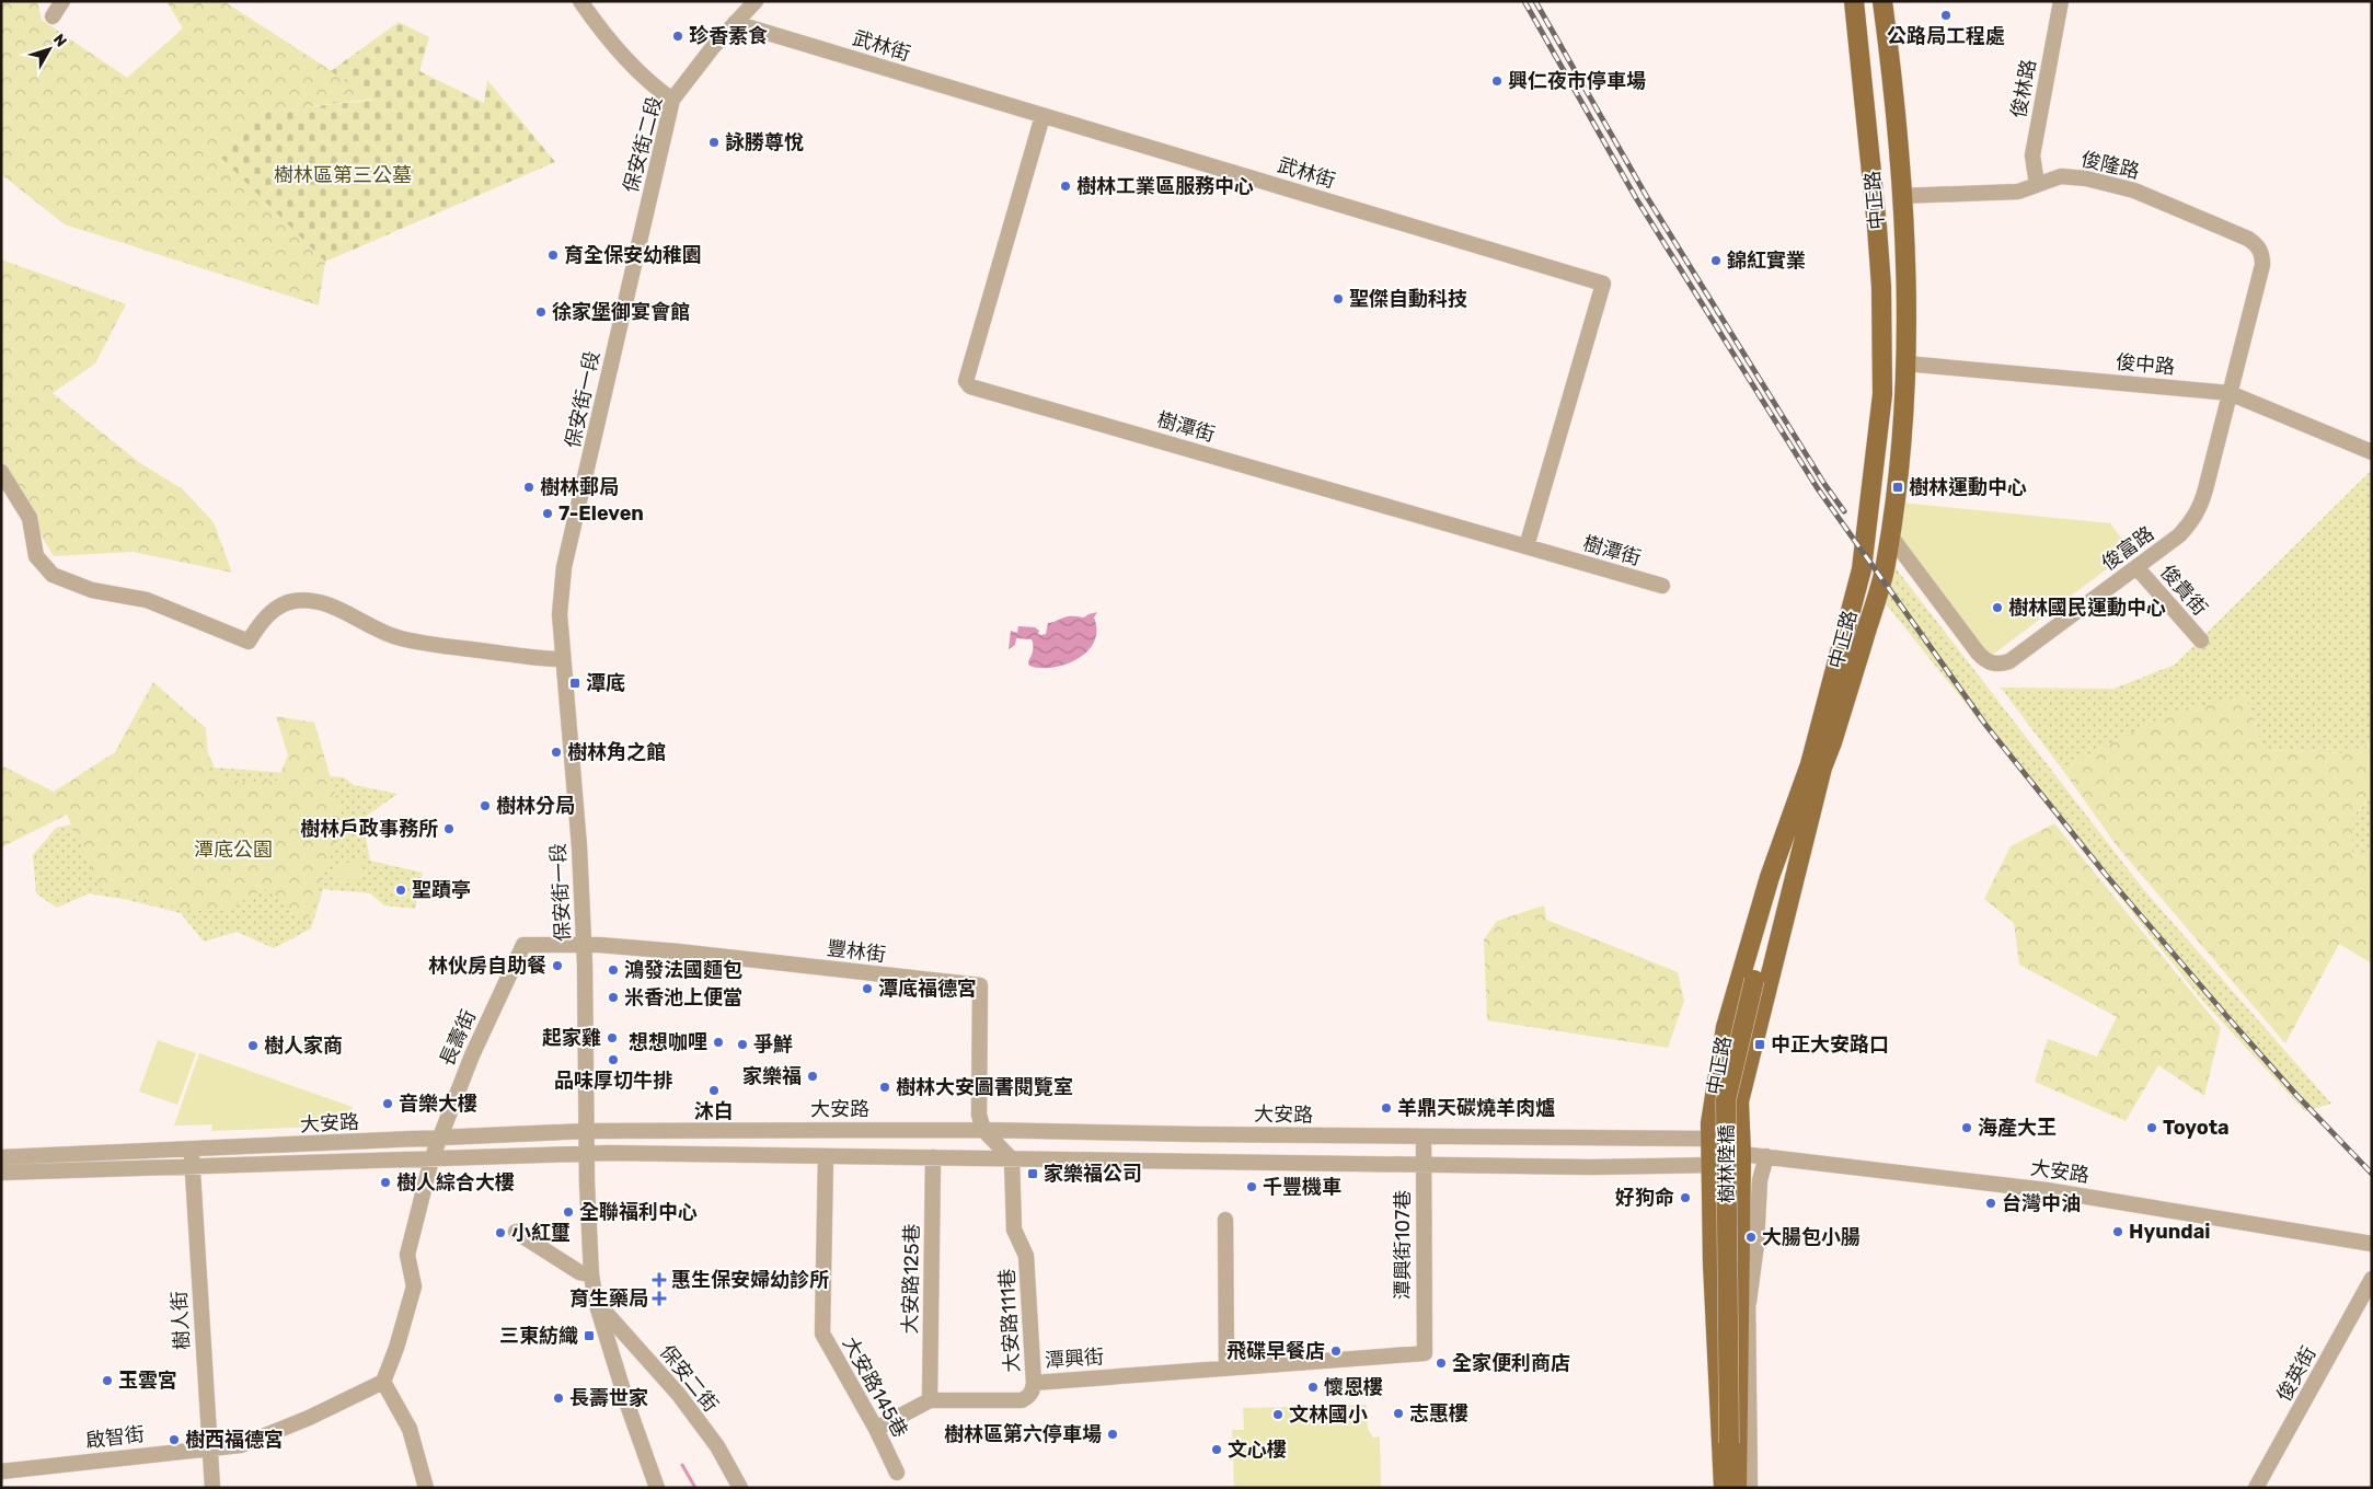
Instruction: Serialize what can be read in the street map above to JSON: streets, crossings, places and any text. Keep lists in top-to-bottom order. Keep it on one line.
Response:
{"streets":{"main road":["中正路","樹林陸橋"],"street":["武林街","俊林路","保安街二段","俊隆路","俊中路","保安街一段","樹潭街","俊富路","俊貴街","豐林街","長壽街","大安路","潭興街107巷","大安路125巷","樹人街","大安路111巷","潭興街","俊英街","保安二街","大安路145巷","啟智街"]},"crossings":[["武林街","保安街二段"],["武林街","樹潭街"],["俊林路","俊隆路"],["保安街二段","保安街一段"],["俊隆路","中正路"],["俊隆路","俊富路"],["中正路","俊中路"],["中正路","俊富路"],["中正路","大安路"],["中正路","樹林陸橋"],["俊中路","俊富路"],["保安街一段","豐林街"],["保安街一段","長壽街"],["保安街一段","大安路"],["保安街一段","保安二街"],["俊富路","俊貴街"],["豐林街","長壽街"],["豐林街","大安路"],["長壽街","大安路"],["長壽街","啟智街"],["大安路","潭興街107巷"],["大安路","大安路125巷"],["大安路","樹人街"],["大安路","大安路111巷"],["大安路","大安路145巷"],["潭興街107巷","潭興街"],["大安路125巷","潭興街"],["樹人街","啟智街"],["大安路111巷","潭興街"],["潭興街","大安路145巷"]],"parks":["樹林區第三公墓","潭底公園"],"places":{"other":["公路局工程處","珍香素食","興仁夜市停車場","詠勝尊悅","樹林工業區服務中心","育全保安幼稚園","錦紅實業","聖傑自動科技","徐家堡御宴會館","樹林郵局","7-Eleven","樹林國民運動中心","樹林角之館","樹林分局","樹林戶政事務所","聖蹟亭","林伙房自助餐","鴻發法國麵包","潭底福德宮","米香池上便當","起家雞","想想咖哩","爭鮮","樹人家商","品味厚切牛排","家樂福","樹林大安圖書閱覽室","沐白","音樂大樓","羊鼎天碳燒羊肉爐","海產大王","Toyota","樹人綜合大樓","千豐機車","好狗命","台灣中油","全聯福利中心","Hyundai","小紅璽","大腸包小腸","飛碟早餐店","全家便利商店","玉雲宮","懷恩樓","長壽世家","志惠樓","文林國小","樹林區第六停車場","樹西福德宮","文心樓"],"transit":["樹林運動中心","潭底","中正大安路口","家樂福公司","三東紡織"],"health":["惠生保安婦幼診所","育生藥局"]},"north":"top right"}
